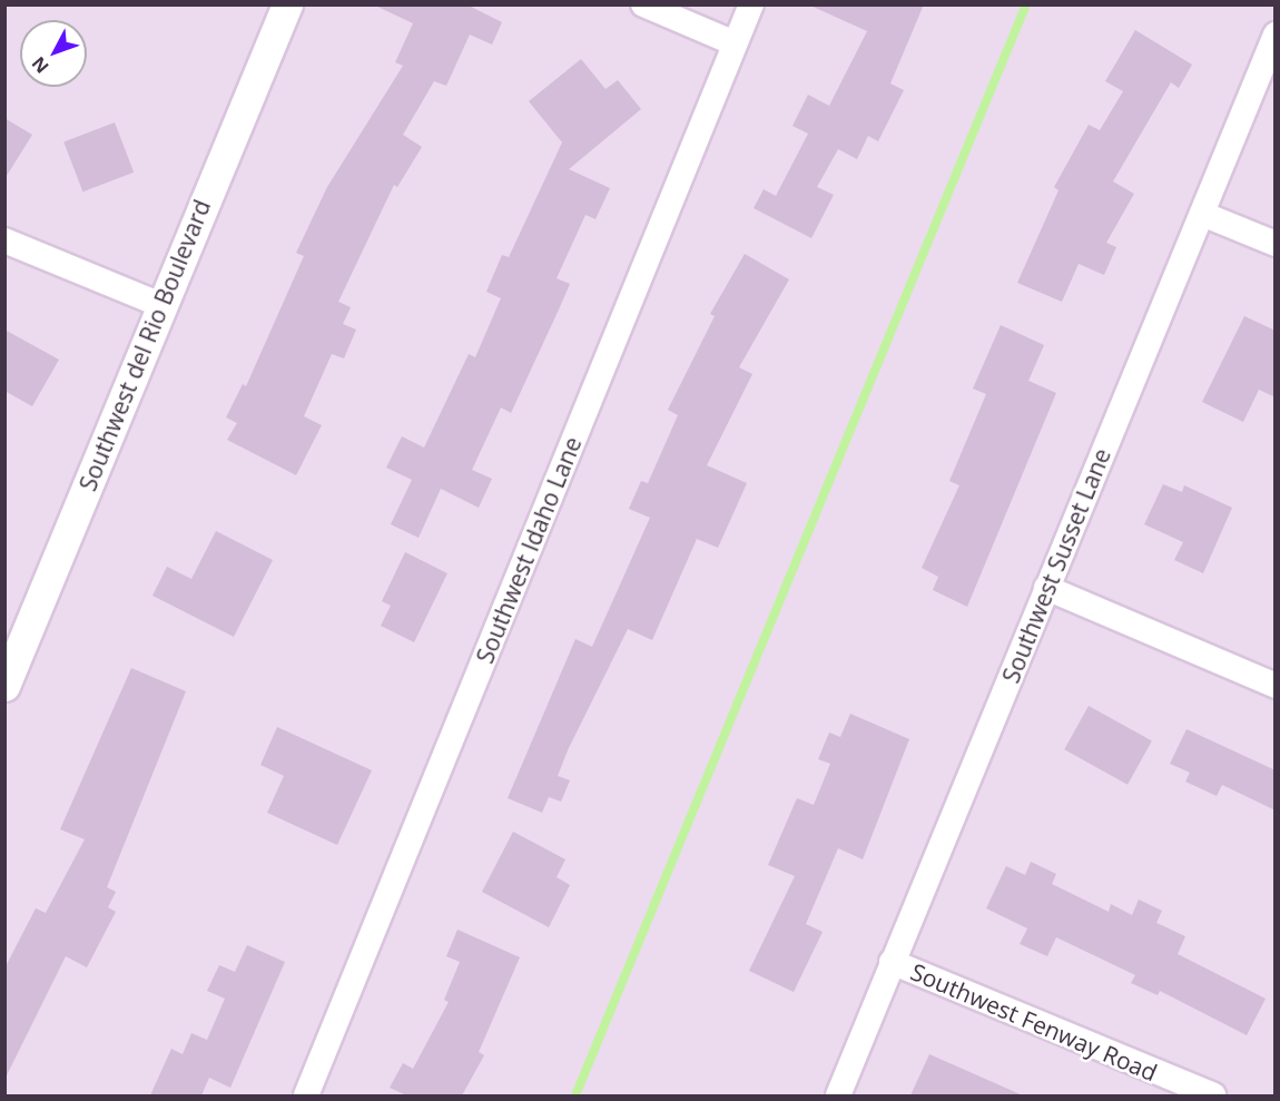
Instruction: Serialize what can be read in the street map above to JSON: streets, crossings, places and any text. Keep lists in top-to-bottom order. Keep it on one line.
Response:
{"streets":{"street":["Southwest del Rio Boulevard","Southwest Idaho Lane","Southwest Susset Lane","Southwest Fenway Road"]},"crossings":[["Southwest Susset Lane","Southwest Fenway Road"]],"north":"bottom left"}
